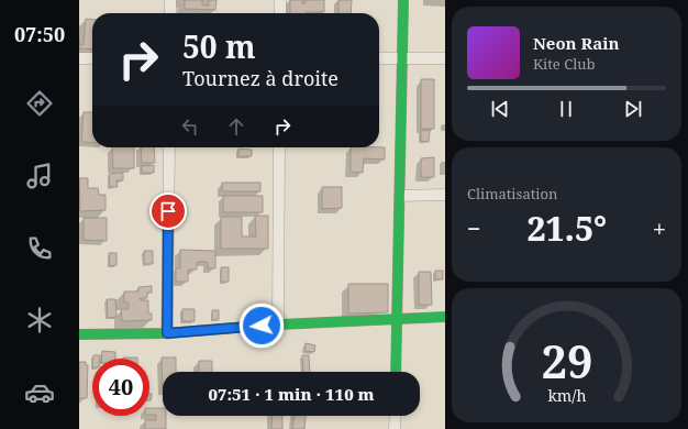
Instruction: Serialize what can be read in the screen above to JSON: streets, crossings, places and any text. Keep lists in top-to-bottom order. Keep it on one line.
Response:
{"page":{"tabs":"07:50","turn":["50 m","Tournez à droite"],"song":["Neon Rain","Kite Club"],"tile":"Climatisation","heat":["−","21.5°","+"],"limit":"40","trip":"07:51 · 1 min · 110 m","gauge":["29","km/h"]}}
